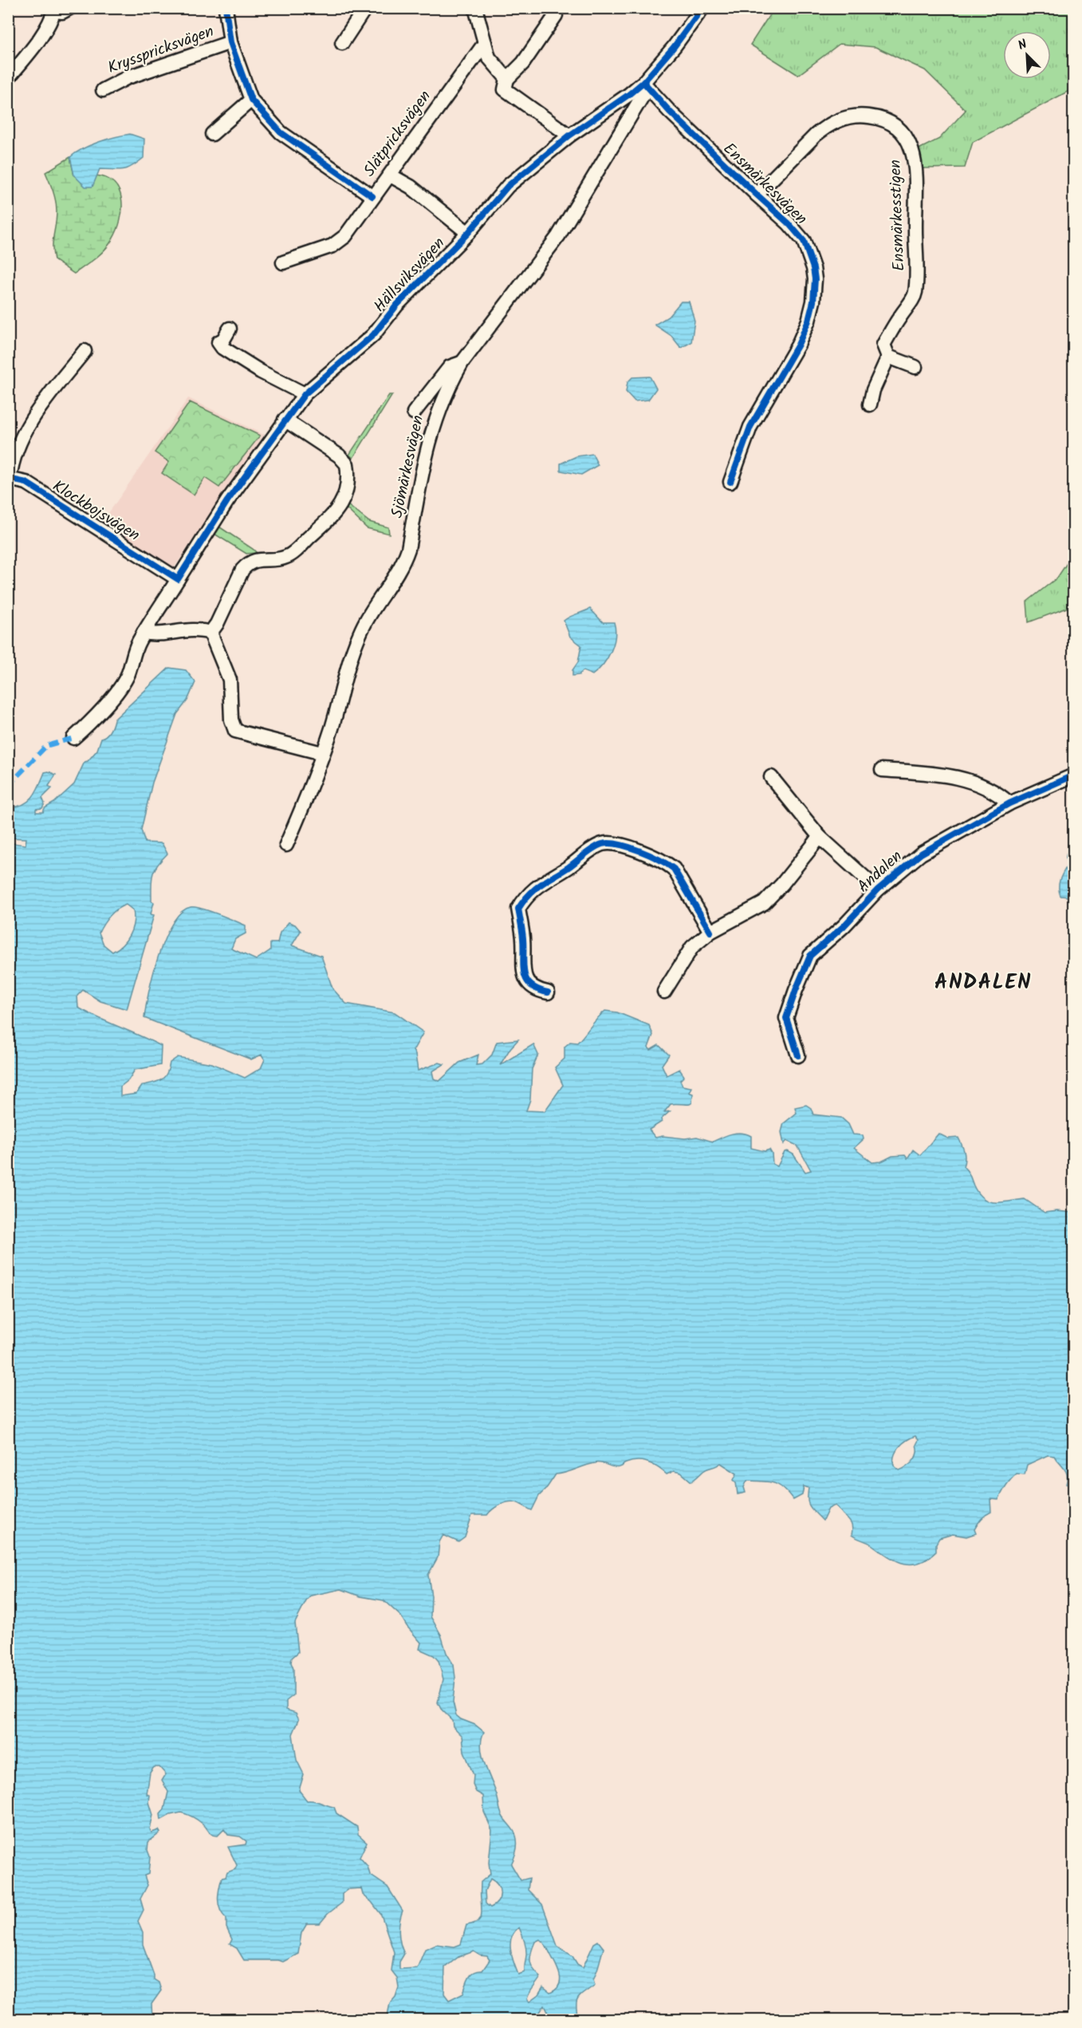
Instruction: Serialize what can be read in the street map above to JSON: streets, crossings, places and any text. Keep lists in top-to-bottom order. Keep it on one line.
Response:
{"streets":{"street":["Krysspricksvägen","Slätpricksvägen","Ensmärkesvägen","Ensmärkesstigen","Hällsviksvägen","Sjömärkesvägen","Klockbojsvägen","Andalen"]},"crossings":[["Krysspricksvägen","Slätpricksvägen"],["Ensmärkesvägen","Ensmärkesstigen"],["Ensmärkesvägen","Hällsviksvägen"],["Ensmärkesvägen","Sjömärkesvägen"],["Hällsviksvägen","Sjömärkesvägen"],["Hällsviksvägen","Klockbojsvägen"]],"districts":["ANDALEN"],"north":"top left"}
